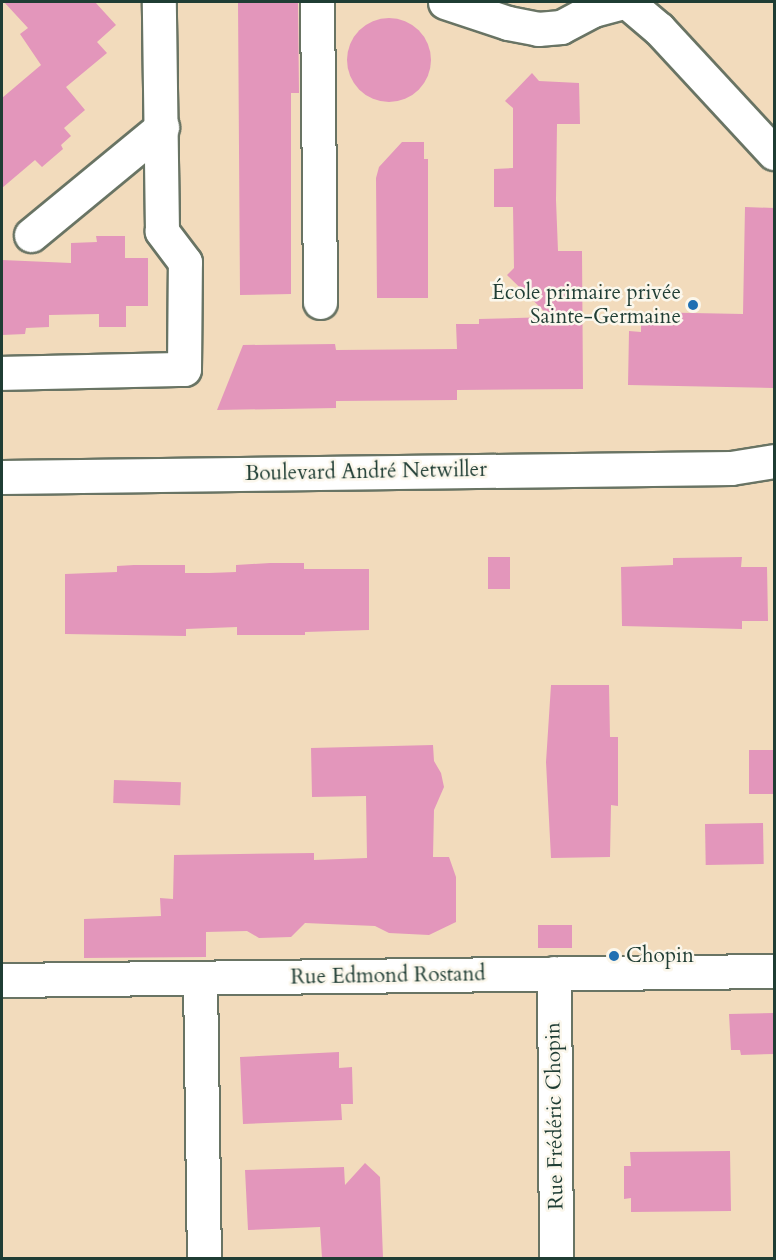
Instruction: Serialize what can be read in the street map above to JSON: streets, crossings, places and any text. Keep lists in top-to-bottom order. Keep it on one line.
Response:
{"streets":{"street":["Boulevard André Netwiller","Rue Edmond Rostand","Rue Frédéric Chopin"]},"crossings":[["Rue Edmond Rostand","Rue Frédéric Chopin"]],"places":["École primaire privée Sainte-Germaine","Chopin"]}
